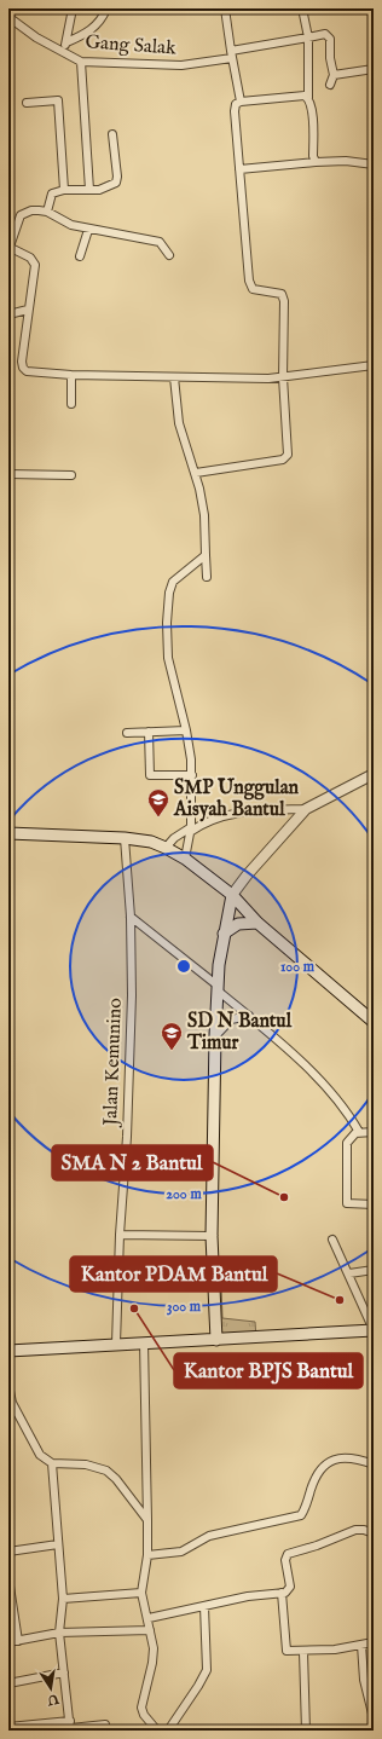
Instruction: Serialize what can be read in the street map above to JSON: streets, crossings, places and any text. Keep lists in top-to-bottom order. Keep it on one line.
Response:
{"streets":{"street":["Gang Salak","Jalan Kemunino"]},"places":{"school or university":["SMP Unggulan Aisyah Bantul","SD N Bantul Timur"],"other":["SMA N 2 Bantul","Kantor PDAM Bantul","Kantor BPJS Bantul"]},"north":"bottom","rings":["100 m","200 m","300 m"]}
